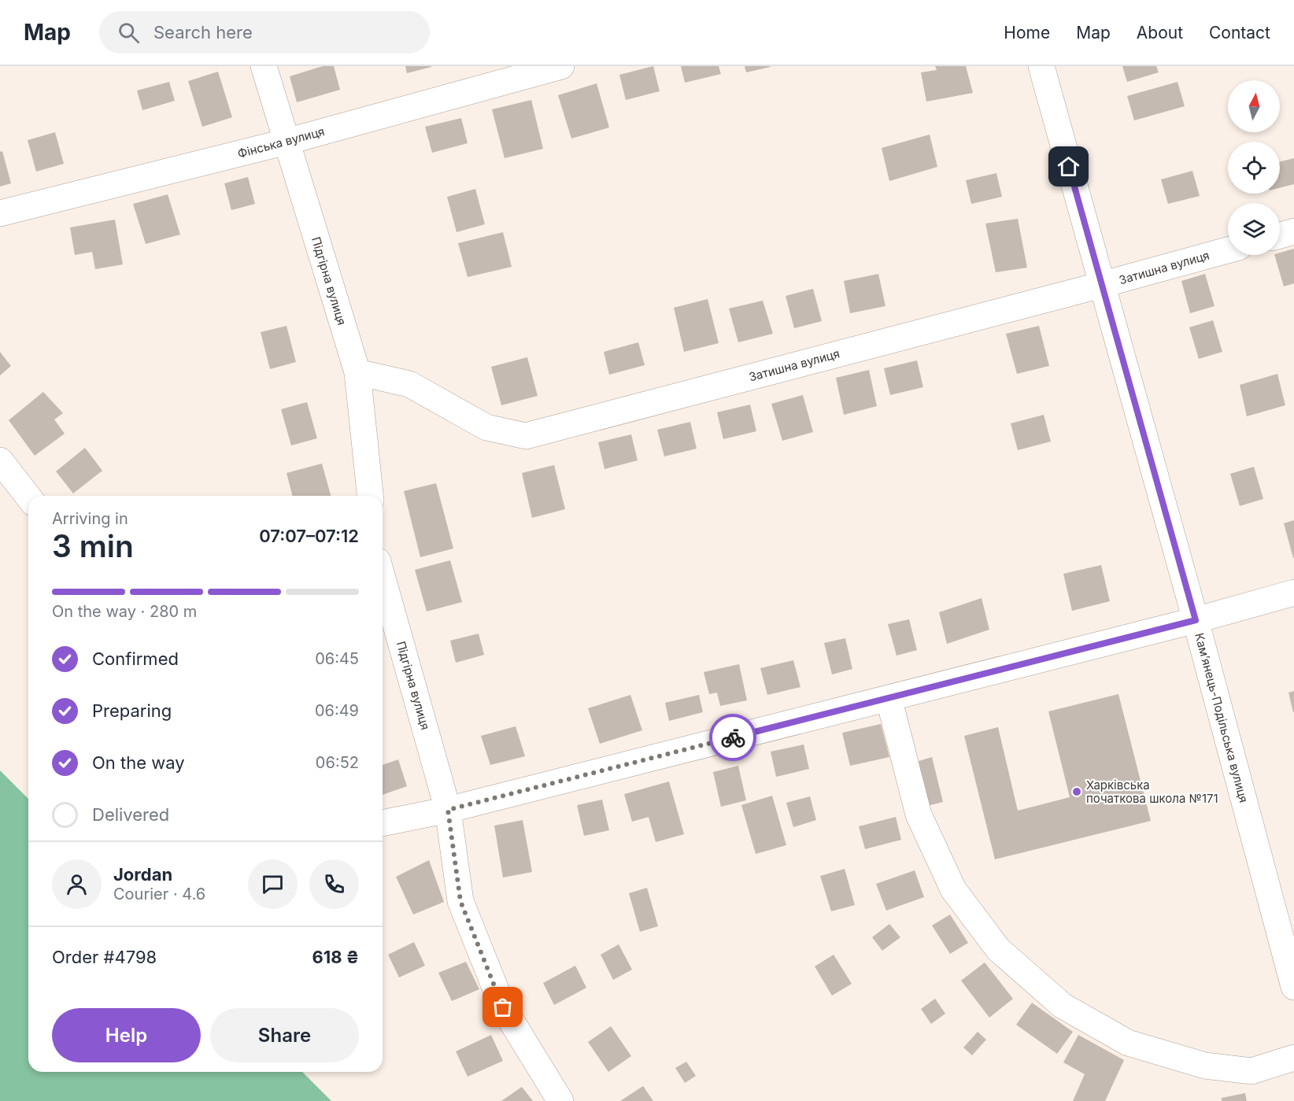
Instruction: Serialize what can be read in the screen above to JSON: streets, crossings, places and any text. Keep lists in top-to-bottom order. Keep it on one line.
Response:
{"streets":{"street":["Фінська вулиця","Затишна вулиця","Підгірна вулиця","Кам’янець-Подільська вулиця"]},"crossings":[["Фінська вулиця","Підгірна вулиця"],["Затишна вулиця","Підгірна вулиця"],["Затишна вулиця","Кам’янець-Подільська вулиця"]],"places":["Харківська початкова школа №171"],"north":"top","page":{"header":"Map","search":"Search here","nav":["Home","Map","About","Contact"],"heading":["3 min","Arriving in","07:07–07:12"],"panel":["Jordan","Courier · 4.6","Order #4798","618 ₴"],"bar":"On the way · 280 m","list":[["Confirmed","06:45"],["Preparing","06:49"],["On the way","06:52"],"Delivered"],"buttons":["Help","Share"]}}
